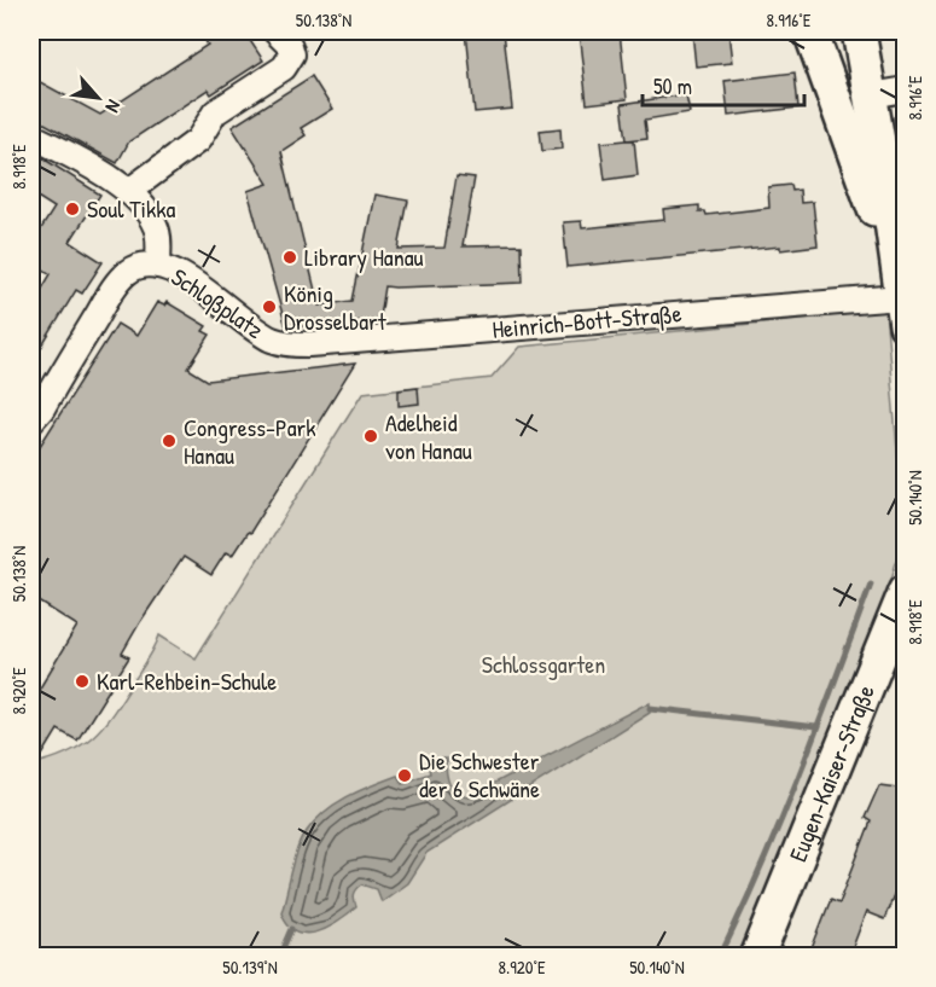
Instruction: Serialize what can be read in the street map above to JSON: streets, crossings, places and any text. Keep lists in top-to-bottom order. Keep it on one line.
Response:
{"streets":{"main road":["Eugen-Kaiser-Straße"],"street":["Schloßplatz","Heinrich-Bott-Straße"]},"crossings":[["Schloßplatz","Heinrich-Bott-Straße"]],"parks":["Schlossgarten"],"places":["Soul Tikka","Library Hanau","König Drosselbart","Adelheid von Hanau","Congress-Park Hanau","Karl-Rehbein-Schule","Die Schwester der 6 Schwäne"],"scale_bar":"50 m","north":"bottom right","coordinates":["50.138°N","8.916°E","8.918°E","50.140°N","8.920°E","50.139°N"]}
